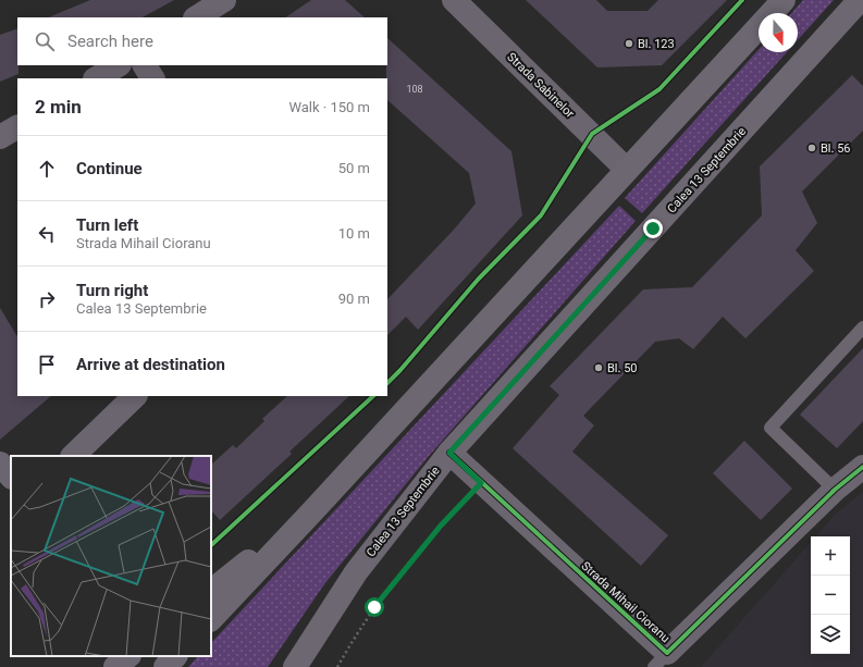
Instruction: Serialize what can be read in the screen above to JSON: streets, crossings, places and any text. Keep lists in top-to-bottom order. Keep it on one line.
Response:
{"streets":{"main road":["Calea 13 Septembrie"],"street":["Strada Sabinelor","Strada Mihail Cioranu"]},"crossings":[["Calea 13 Septembrie","Strada Mihail Cioranu"]],"places":["Bl. 123","Bl. 56","Bl. 50"],"house_numbers":["108"],"north":"bottom","page":{"search":"Search here","heading":["2 min","Walk · 150 m"],"list":[["Continue","50 m"],["Turn left","Strada Mihail Cioranu","10 m"],["Turn right","Calea 13 Septembrie","90 m"],"Arrive at destination"],"map_buttons":["+","−"]}}
